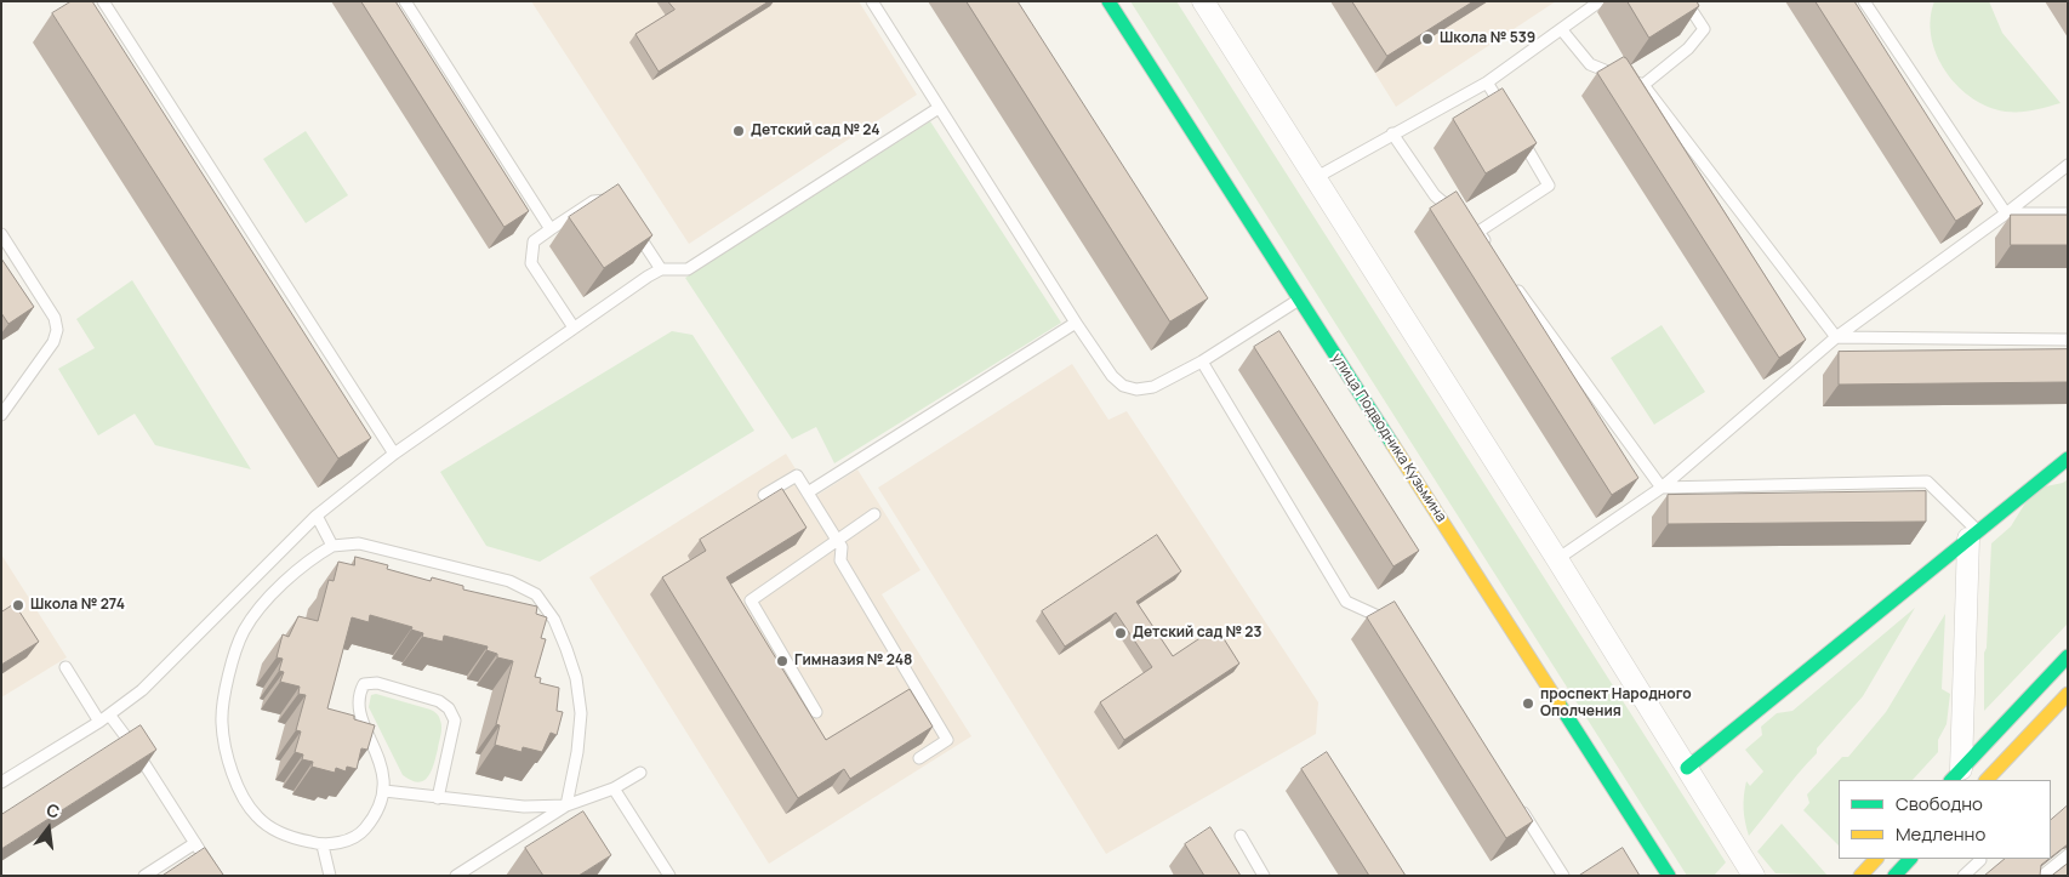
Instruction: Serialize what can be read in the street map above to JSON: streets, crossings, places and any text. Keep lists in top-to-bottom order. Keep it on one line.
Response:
{"streets":{"street":["улица Подводника Кузьмина"]},"places":["Школа № 539","Детский сад № 24","Школа № 274","Детский сад № 23","Гимназия № 248","проспект Народного Ополчения"],"legend":["Свободно","Медленно"],"north":"top"}
